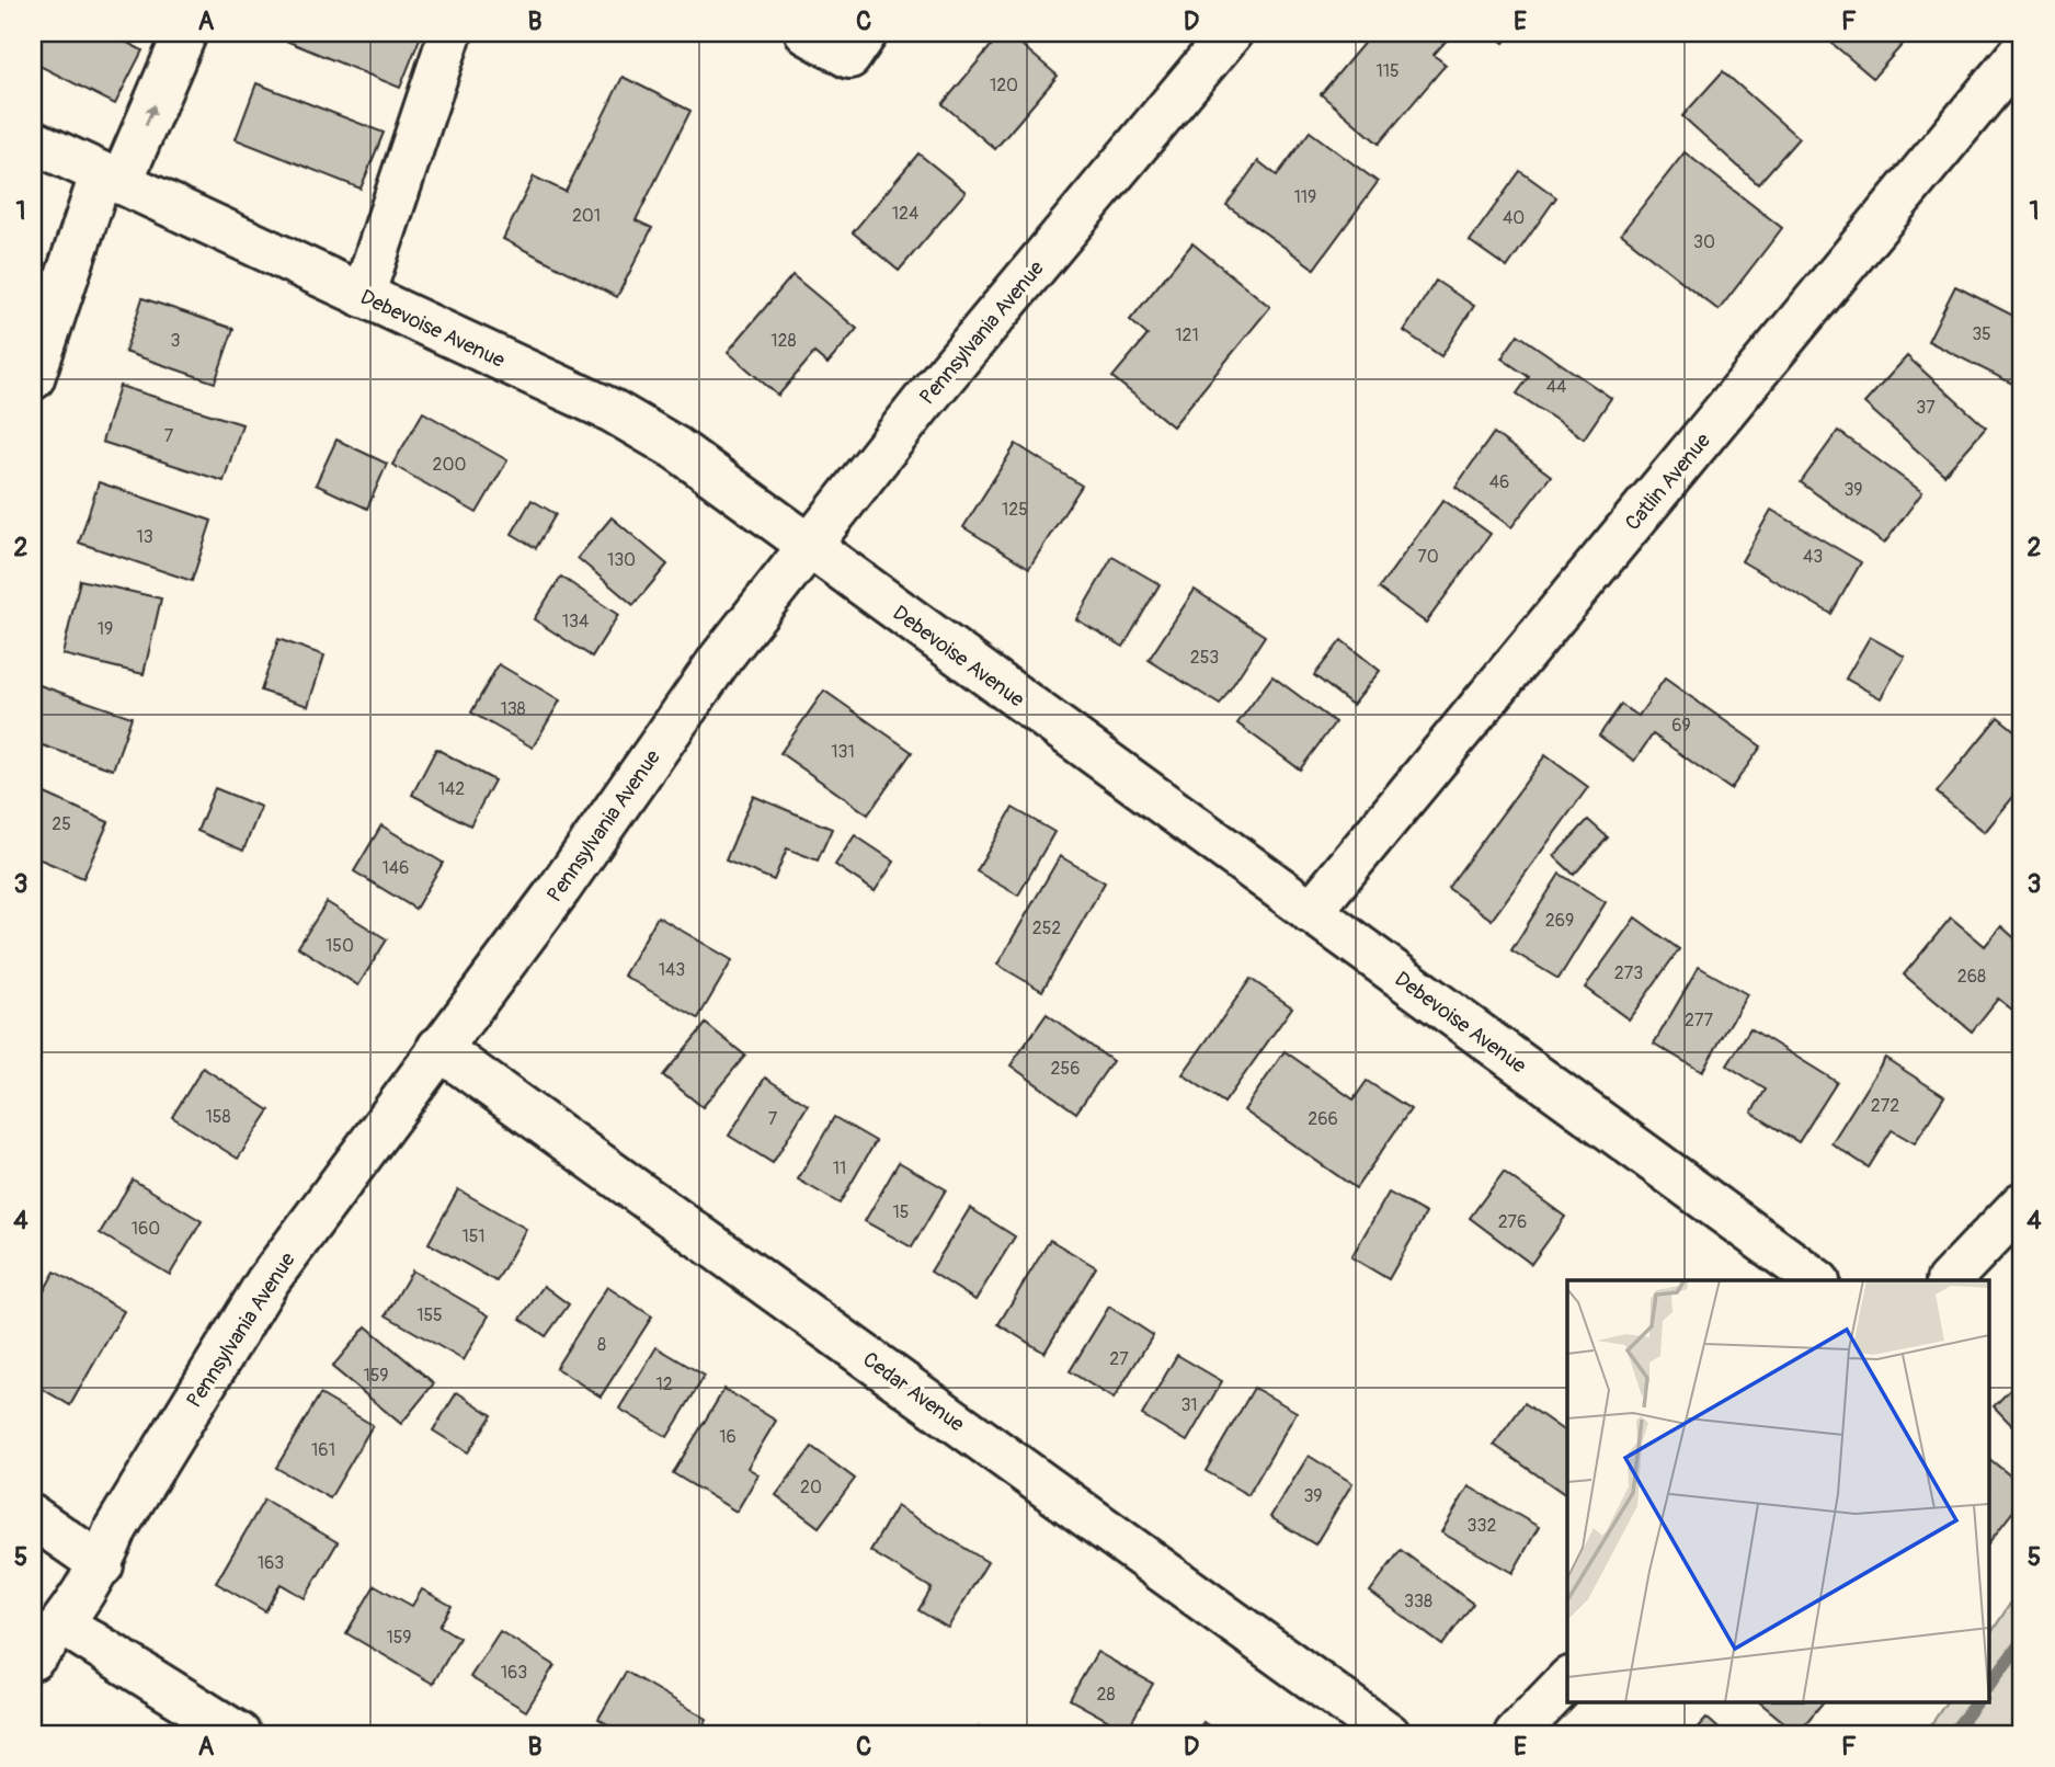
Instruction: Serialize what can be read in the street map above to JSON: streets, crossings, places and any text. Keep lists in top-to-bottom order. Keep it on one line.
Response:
{"streets":{"street":["Debevoise Avenue","Pennsylvania Avenue","Catlin Avenue","Cedar Avenue"]},"crossings":[["Debevoise Avenue","Pennsylvania Avenue"],["Debevoise Avenue","Catlin Avenue"],["Pennsylvania Avenue","Cedar Avenue"]],"house_numbers":["115","120","119","124","201","40","30","35","121","3","128","44","37","7","200","46","39","125","13","70","43","130","134","19","253","138","69","131","142","25","146","269","252","150","143","273","268","277","256","272","158","7","266","11","15","276","160","151","155","8","27","159","12","31","16","161","20","39","332","163","338","159","163","28"],"grid":{"columns":["A","B","C","D","E","F"],"rows":["1","2","3","4","5"]}}
